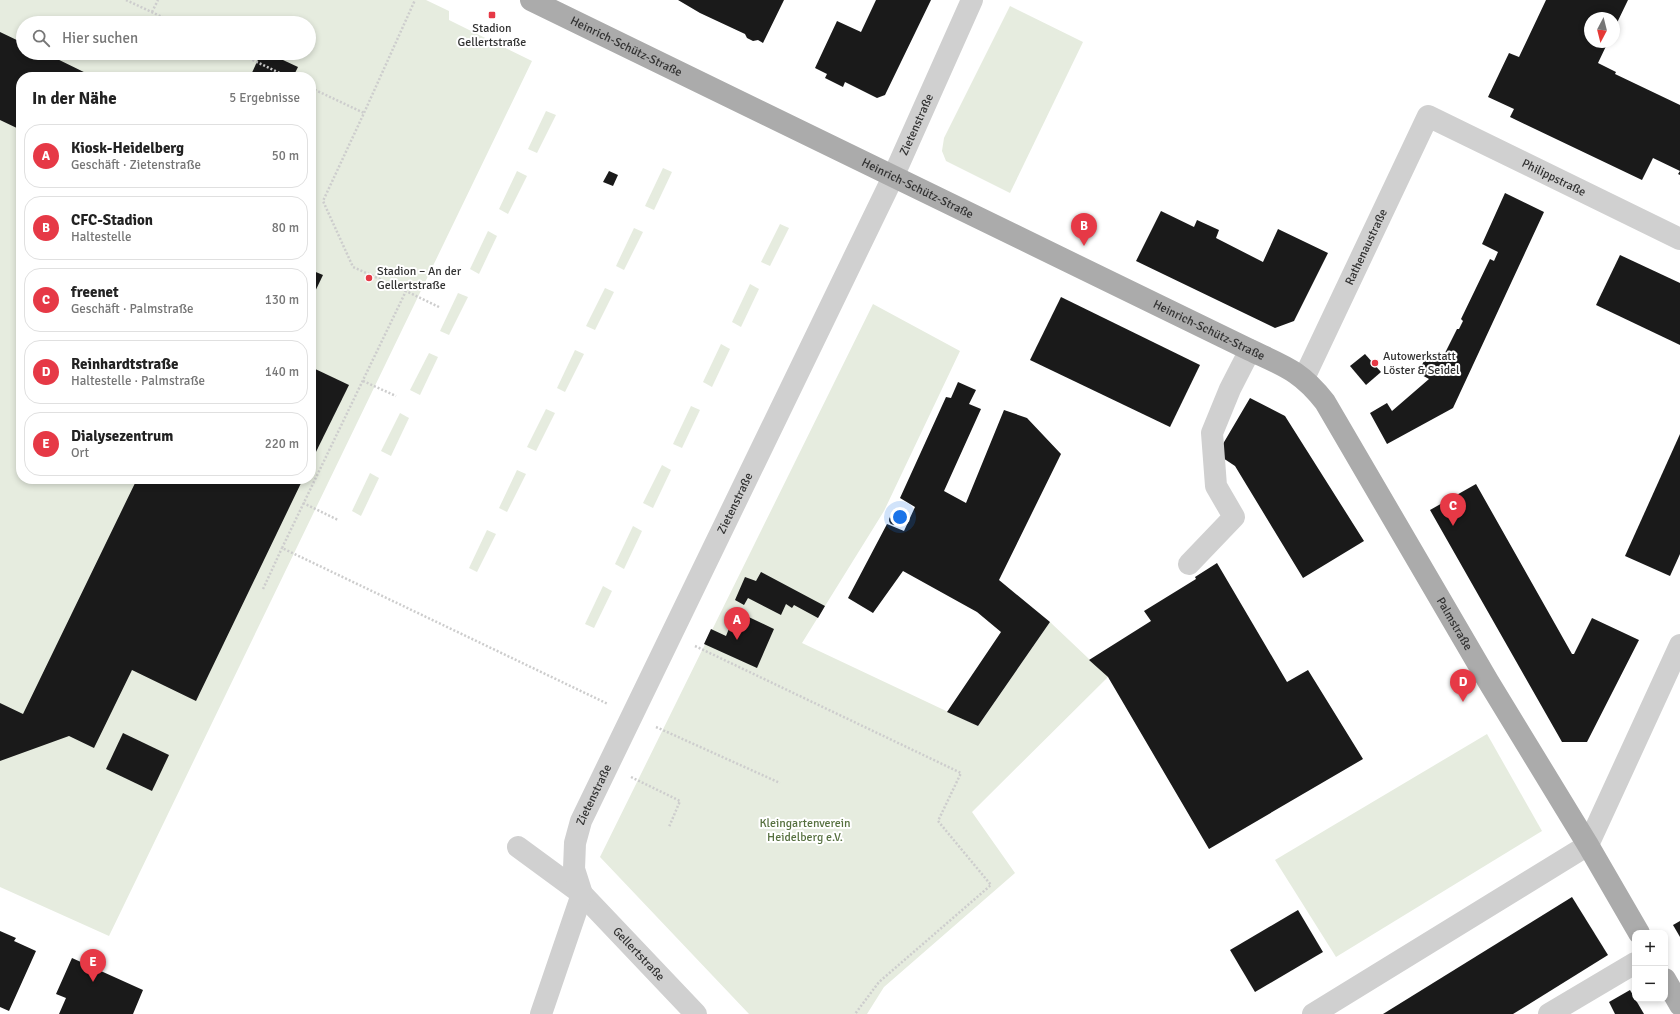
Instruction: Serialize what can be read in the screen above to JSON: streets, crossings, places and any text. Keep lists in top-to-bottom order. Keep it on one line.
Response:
{"streets":{"main road":["Heinrich-Schütz-Straße","Palmstraße"],"street":["Zietenstraße","Philippstraße","Rathenaustraße","Gellertstraße"]},"crossings":[["Heinrich-Schütz-Straße","Zietenstraße"],["Heinrich-Schütz-Straße","Rathenaustraße"],["Heinrich-Schütz-Straße","Palmstraße"],["Zietenstraße","Gellertstraße"],["Philippstraße","Rathenaustraße"],["Rathenaustraße","Palmstraße"]],"parks":["Kleingartenverein Heidelberg e.V."],"places":{"transit":["Stadion Gellertstraße"],"other":["Stadion – An der Gellertstraße","Autowerkstatt Löster & Seidel"]},"north":"bottom","page":{"search":"Hier suchen","heading":["In der Nähe","5 Ergebnisse"],"list":[{"mark":"A","name":"Kiosk-Heidelberg","note":"Geschäft · Zietenstraße","value":"50 m"},{"mark":"B","name":"CFC-Stadion","note":"Haltestelle","value":"80 m"},{"mark":"C","name":"freenet","note":"Geschäft · Palmstraße","value":"130 m"},{"mark":"D","name":"Reinhardtstraße","note":"Haltestelle · Palmstraße","value":"140 m"},{"mark":"E","name":"Dialysezentrum","note":"Ort","value":"220 m"}],"pins":["B","C","A","D","E"],"map_buttons":["+","−"]}}
